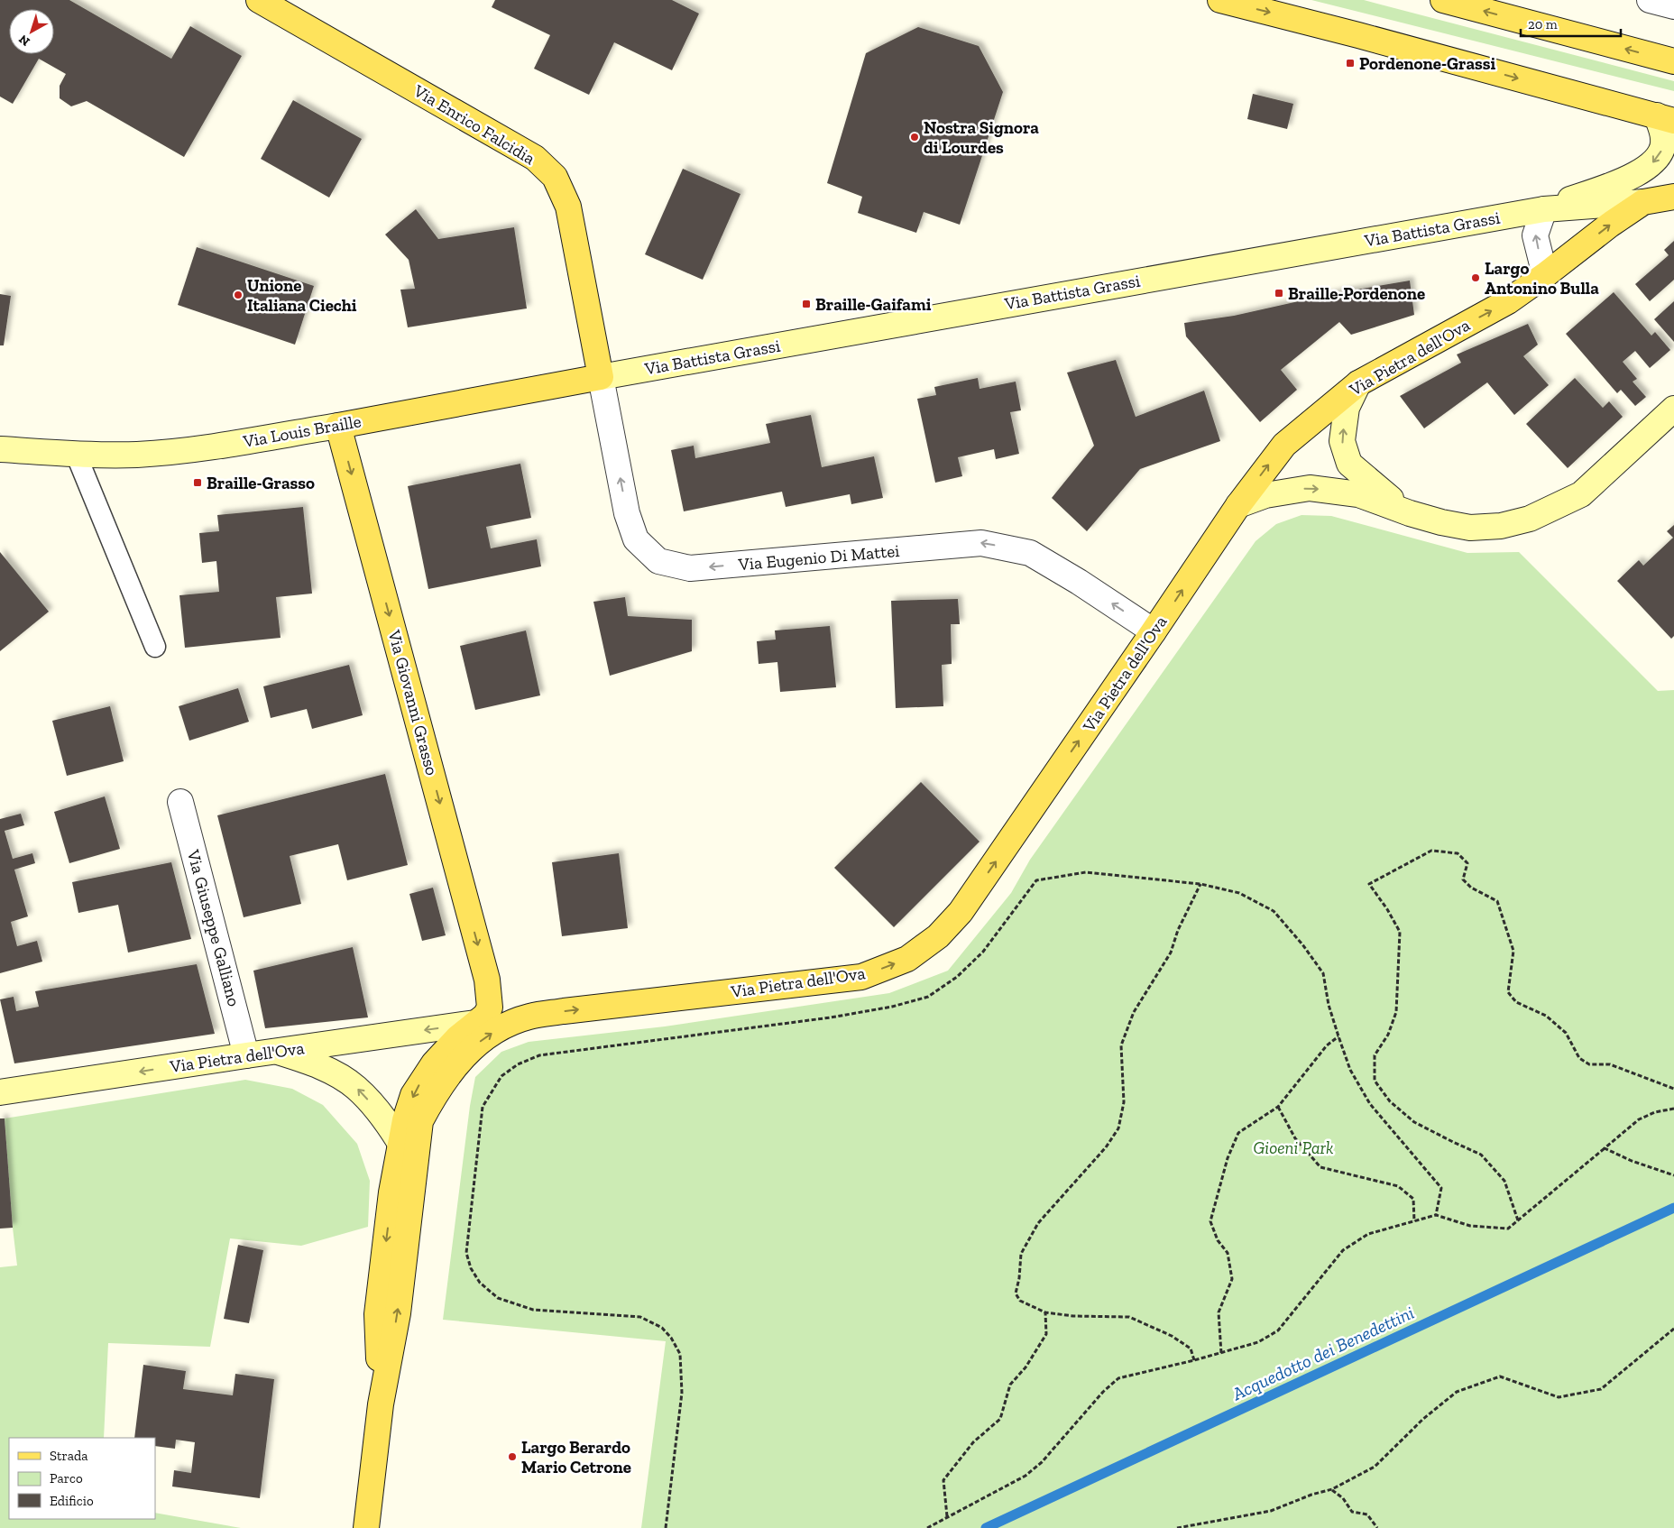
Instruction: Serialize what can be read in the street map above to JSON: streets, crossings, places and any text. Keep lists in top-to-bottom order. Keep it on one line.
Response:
{"streets":{"main road":["Via Enrico Falcidia","Via Battista Grassi","Via Pietra dell'Ova","Via Louis Braille","Via Giovanni Grasso"],"street":["Via Eugenio Di Mattei","Via Giuseppe Galliano"]},"crossings":[["Via Enrico Falcidia","Via Battista Grassi"],["Via Enrico Falcidia","Via Louis Braille"],["Via Enrico Falcidia","Via Eugenio Di Mattei"],["Via Battista Grassi","Via Louis Braille"],["Via Battista Grassi","Via Eugenio Di Mattei"],["Via Pietra dell'Ova","Via Eugenio Di Mattei"],["Via Pietra dell'Ova","Via Giuseppe Galliano"],["Via Louis Braille","Via Eugenio Di Mattei"],["Via Louis Braille","Via Giovanni Grasso"]],"one_way":["Via Eugenio Di Mattei","Via Giovanni Grasso"],"water":["Acquedotto dei Benedettini"],"parks":["Gioeni Park"],"places":{"transit":["Pordenone-Grassi","Braille-Pordenone","Braille-Gaifami","Braille-Grasso"],"other":["Nostra Signora di Lourdes","Largo Antonino Bulla","Unione Italiana Ciechi","Largo Berardo Mario Cetrone"]},"legend":["Strada","Parco","Edificio"],"scale_bar":"20 m","north":"bottom left"}
